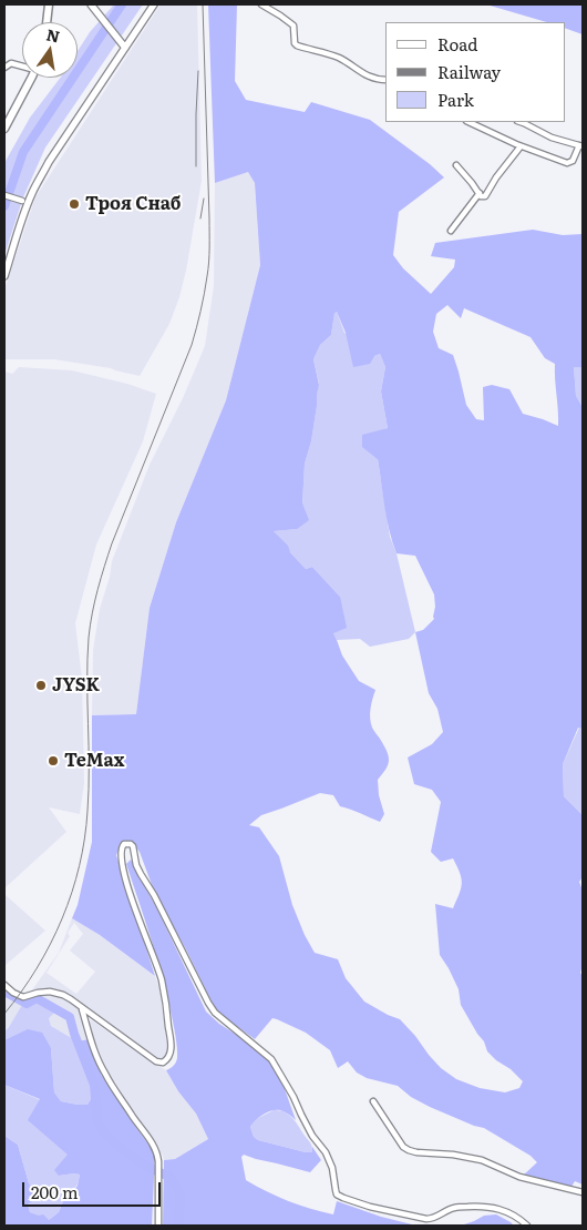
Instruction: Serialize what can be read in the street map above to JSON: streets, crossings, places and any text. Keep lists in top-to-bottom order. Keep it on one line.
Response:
{"places":["Троя Снаб","JYSK","ТеМах"],"legend":["Road","Railway","Park"],"scale_bar":"200 m","north":"top"}
